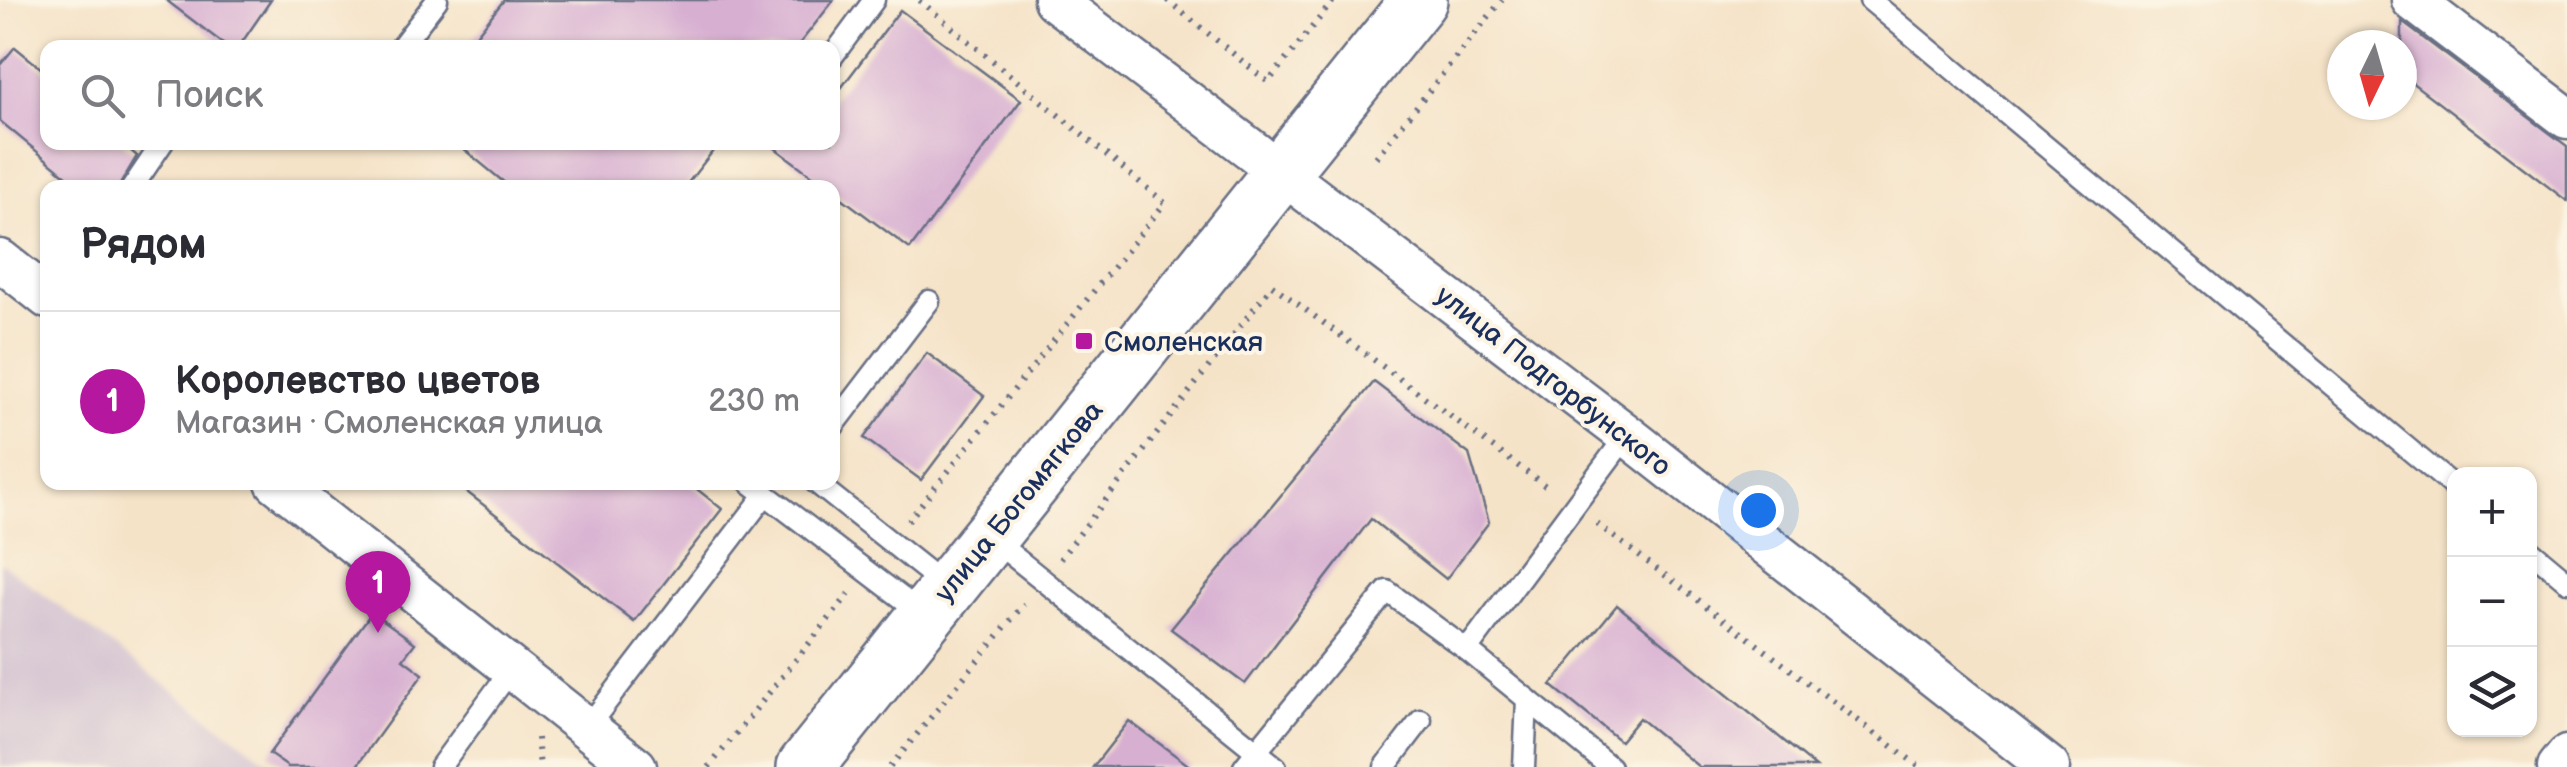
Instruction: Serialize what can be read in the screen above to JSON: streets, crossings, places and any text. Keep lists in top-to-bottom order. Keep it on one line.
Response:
{"streets":{"main road":["улица Богомягкова"],"street":["улица Подгорбунского"]},"crossings":[["улица Подгорбунского","улица Богомягкова"]],"places":{"transit":["Смоленская"]},"north":"bottom","page":{"search":"Поиск","heading":"Рядом","list":[{"mark":"1","name":"Королевство цветов","note":"Магазин · Смоленская улица","value":"230 m"}],"map_buttons":["+","−"],"pins":"1"}}
